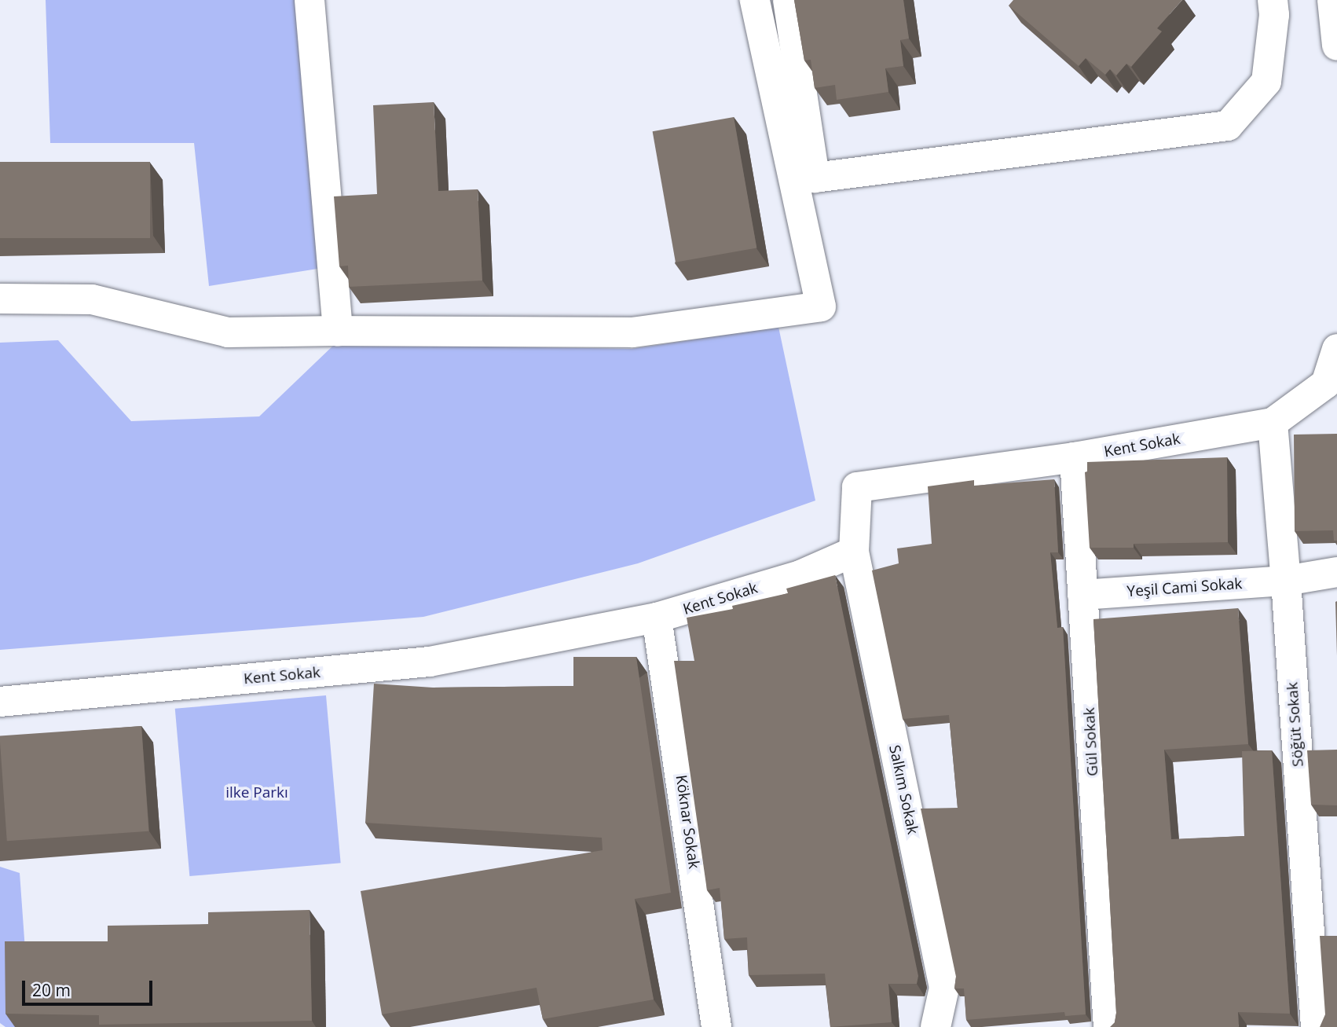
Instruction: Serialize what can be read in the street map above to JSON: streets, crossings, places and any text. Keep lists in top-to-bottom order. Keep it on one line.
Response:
{"streets":{"street":["Kent Sokak","Yeşil Cami Sokak","Söğüt Sokak","Gül Sokak","Salkım Sokak","Köknar Sokak"]},"crossings":[["Kent Sokak","Söğüt Sokak"],["Kent Sokak","Gül Sokak"],["Kent Sokak","Salkım Sokak"],["Kent Sokak","Köknar Sokak"],["Yeşil Cami Sokak","Söğüt Sokak"],["Yeşil Cami Sokak","Gül Sokak"]],"parks":["ilke Parkı"],"scale_bar":"20 m"}
